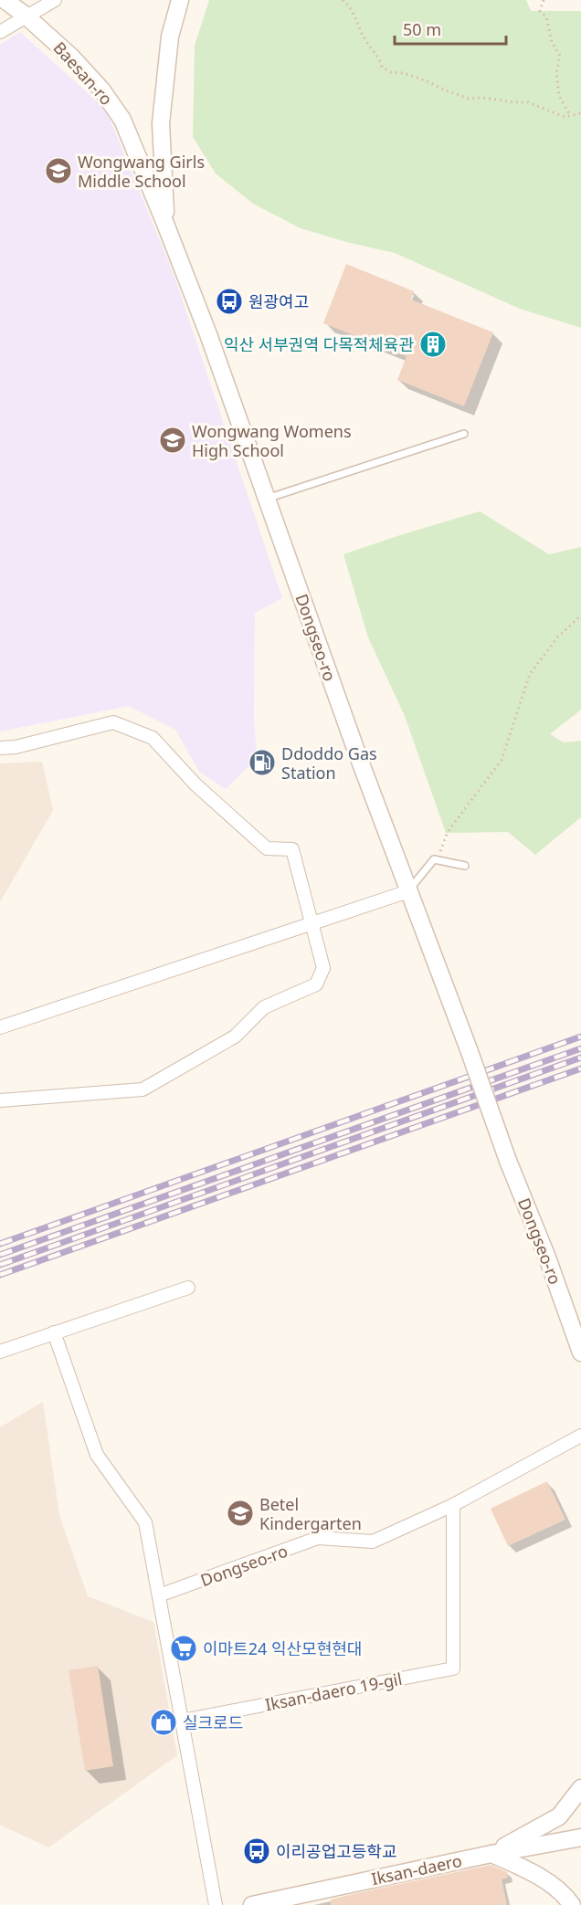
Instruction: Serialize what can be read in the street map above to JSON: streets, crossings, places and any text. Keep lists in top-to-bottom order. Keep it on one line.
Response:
{"streets":{"street":["Baesan-ro","Dongseo-ro","Iksan-daero 19-gil","Iksan-daero"]},"crossings":[["Baesan-ro","Dongseo-ro"],["Dongseo-ro","Iksan-daero 19-gil"]],"places":{"school or university":["Wongwang Girls Middle School","Wongwang Womens High School","Betel Kindergarten"],"bus stop":["원광여고","이리공업고등학교"],"building":["익산 서부권역 다목적체육관"],"fuel station":["Ddoddo Gas Station"],"supermarket":["이마트24 익산모현현대"],"shop":["실크로드"]},"scale_bar":"50 m"}
